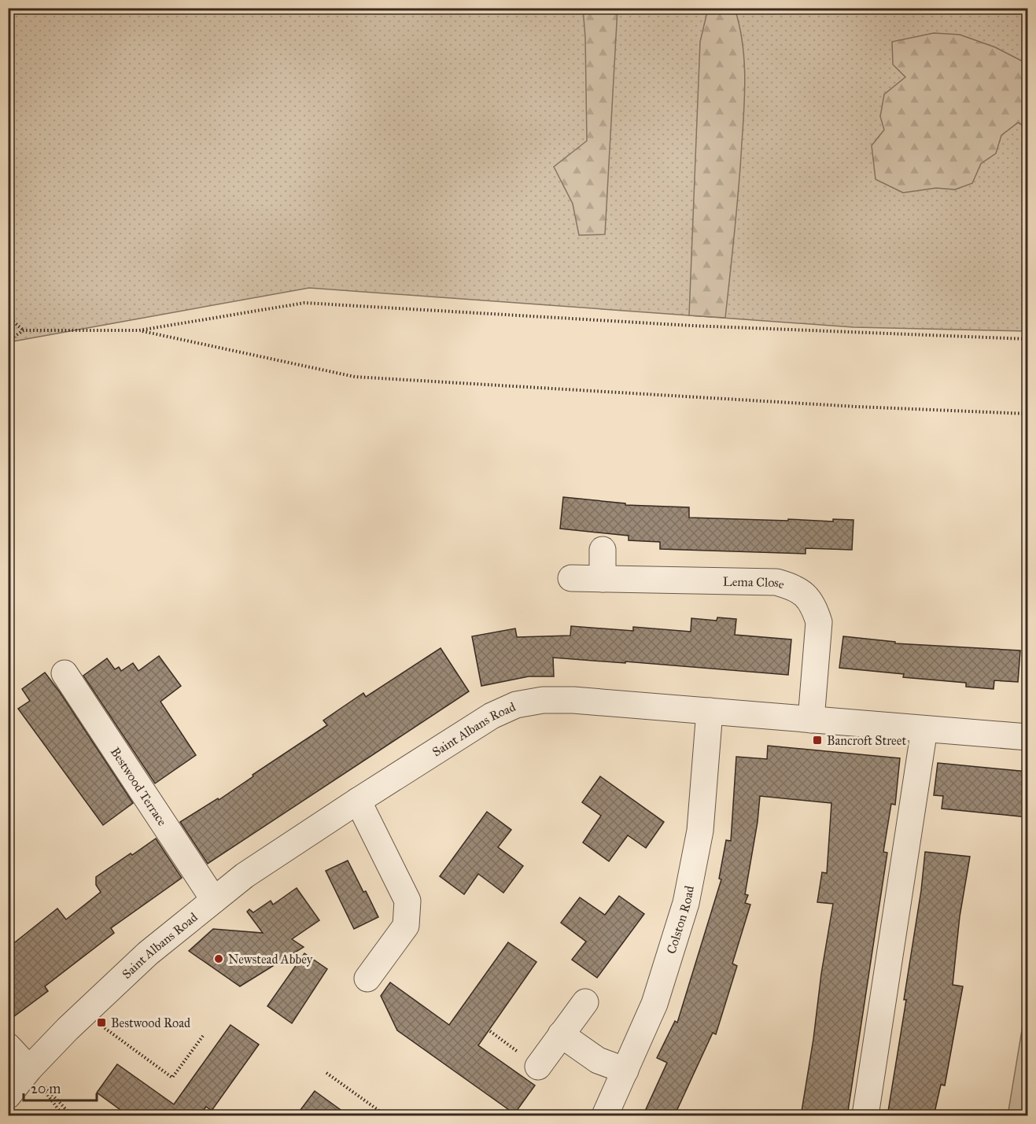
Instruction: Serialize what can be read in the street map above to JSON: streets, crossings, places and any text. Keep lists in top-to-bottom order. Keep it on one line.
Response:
{"streets":{"street":["Lema Close","Saint Albans Road","Bestwood Terrace","Colston Road"]},"crossings":[["Lema Close","Saint Albans Road"],["Saint Albans Road","Bestwood Terrace"],["Saint Albans Road","Colston Road"]],"places":{"transit":["Bancroft Street","Bestwood Road"],"other":["Newstead Abbey"]},"scale_bar":"20 m"}
